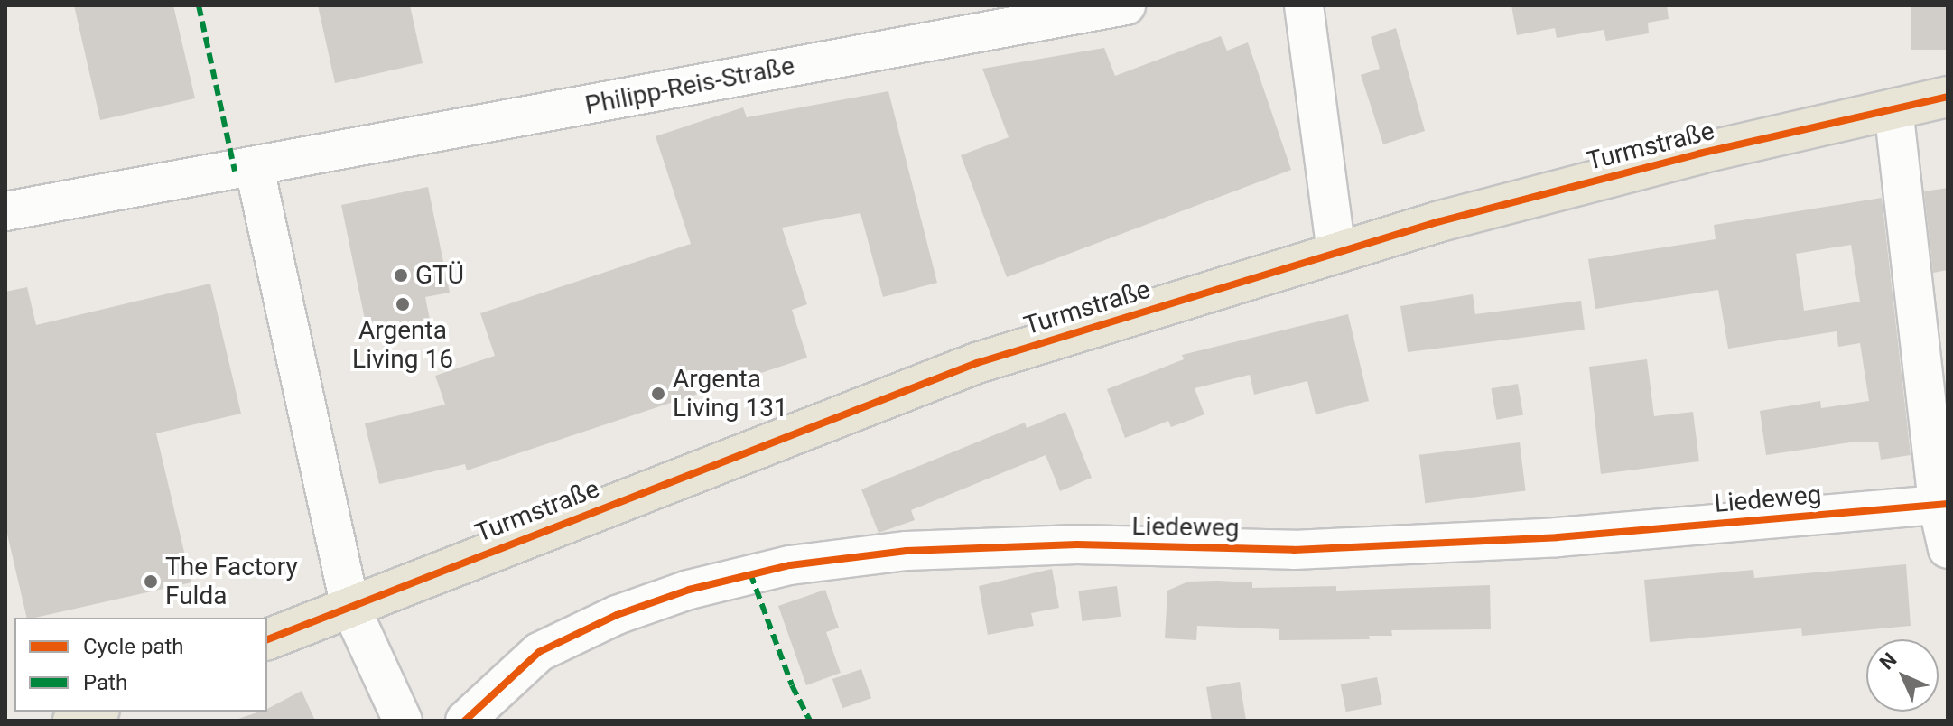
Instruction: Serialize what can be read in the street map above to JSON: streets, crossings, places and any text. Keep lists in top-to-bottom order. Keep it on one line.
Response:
{"streets":{"main road":["Turmstraße"],"street":["Philipp-Reis-Straße","Liedeweg"]},"places":["GTÜ","Argenta Living 16","Argenta Living 131","The Factory Fulda"],"legend":["Cycle path","Path"],"north":"top left"}
